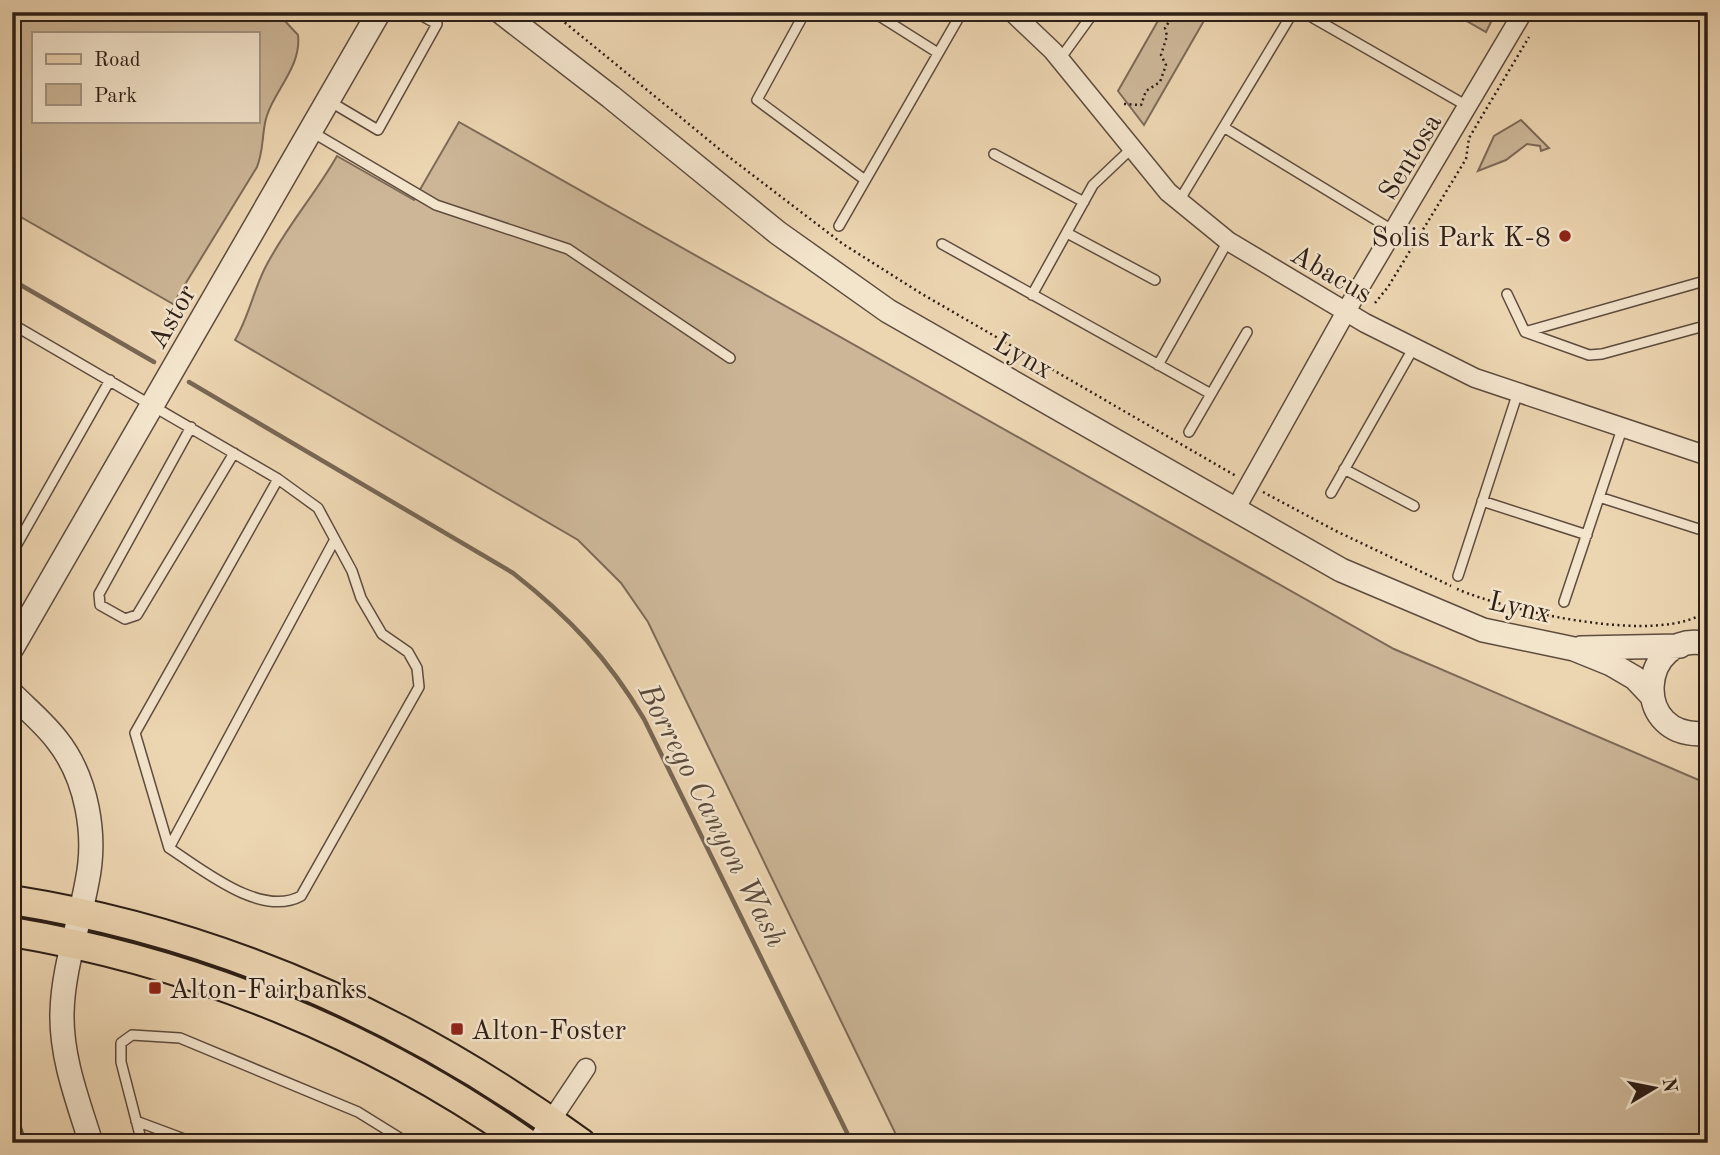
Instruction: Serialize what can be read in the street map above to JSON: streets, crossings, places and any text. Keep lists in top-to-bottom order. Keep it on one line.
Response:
{"streets":{"street":["Sentosa","Abacus","Astor","Lynx"]},"crossings":[["Sentosa","Abacus"],["Sentosa","Lynx"]],"water":["Borrego Canyon Wash"],"places":{"other":["Solis Park K-8"],"transit":["Alton-Fairbanks","Alton-Foster"]},"legend":["Road","Park"],"north":"right"}
